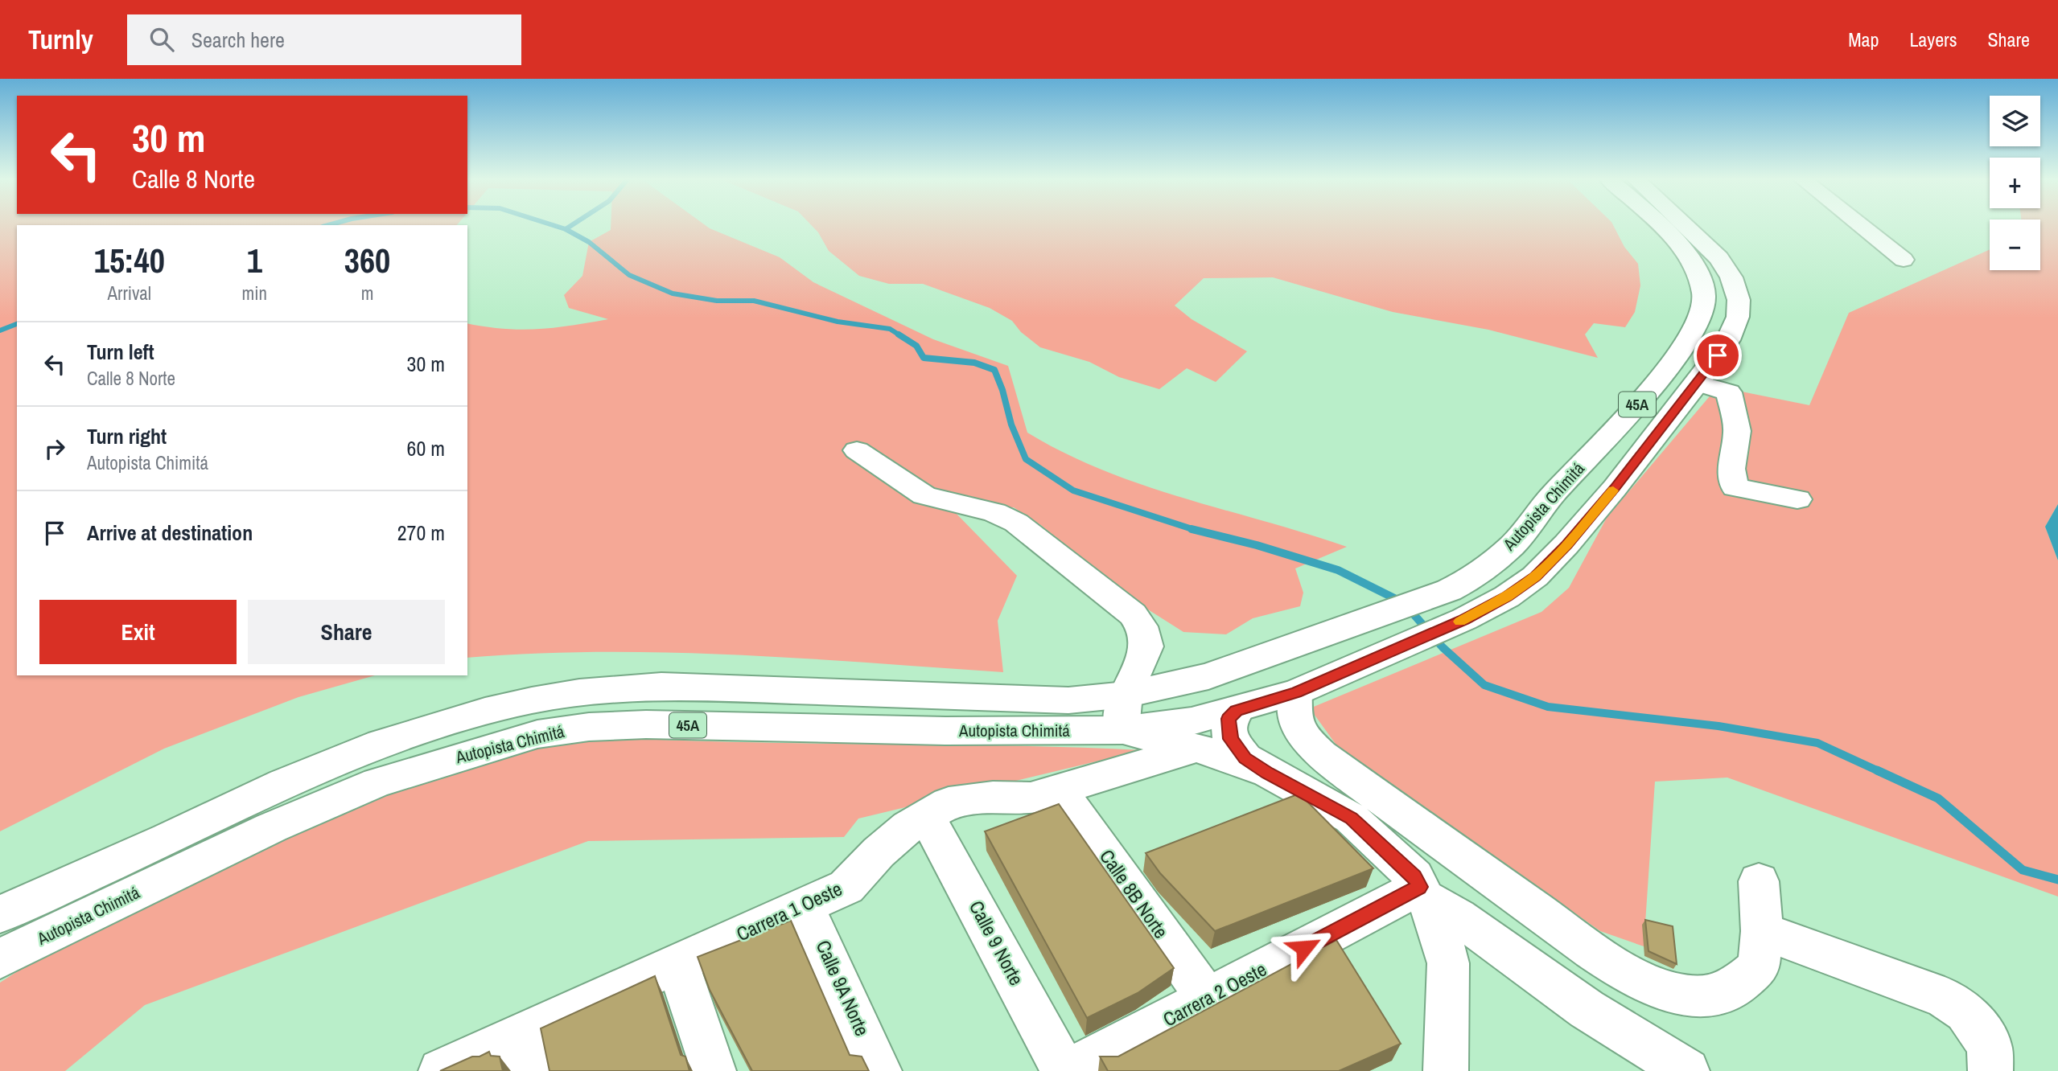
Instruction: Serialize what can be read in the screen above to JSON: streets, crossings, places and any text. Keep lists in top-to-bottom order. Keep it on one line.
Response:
{"streets":{"main road":["45A","Autopista Chimitá","Calle 8B Norte","Carrera 1 Oeste","Calle 9 Norte","Calle 9A Norte","Carrera 2 Oeste"]},"crossings":[["Calle 8B Norte","Carrera 1 Oeste"],["Calle 8B Norte","Carrera 2 Oeste"],["Carrera 1 Oeste","Calle 9 Norte"],["Carrera 1 Oeste","Calle 9A Norte"]],"page":{"header":"Turnly","search":"Search here","nav":["Map","Layers","Share"],"map_buttons":["+","−"],"turn":["30 m","Calle 8 Norte"],"eta":["15:40","Arrival","1","min","360","m"],"list":[{"name":"Turn left","note":"Calle 8 Norte","value":"30 m"},{"name":"Turn right","note":"Autopista Chimitá","value":"60 m"},{"name":"Arrive at destination","value":"270 m"}],"buttons":["Exit","Share"]}}
